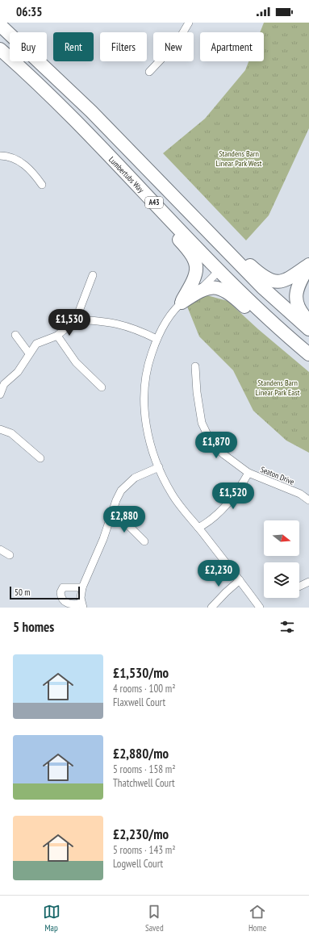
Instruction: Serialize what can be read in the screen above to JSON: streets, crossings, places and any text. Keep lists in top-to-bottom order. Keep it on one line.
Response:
{"streets":{"highway":["Lumbertubs Way","A43"],"street":["Seaton Drive"]},"parks":["Standens Barn Linear Park West","Standens Barn Linear Park East"],"scale_bar":"50 m","north":"right","page":{"status":"06:35","chip":["Buy","Rent","Filters","New","Apartment"],"price":["£1,530","£1,870","£1,520","£2,880","£2,230"],"scale":"50 m","heading":"5 homes","list":[{"name":"£1,530/mo","note":"4 rooms · 100 m² · Flaxwell Court"},{"name":"£2,880/mo","note":"5 rooms · 158 m² · Thatchwell Court"},{"name":"£2,230/mo","note":"5 rooms · 143 m² · Logwell Court"}],"tabs":["Map","Saved","Home"]}}
